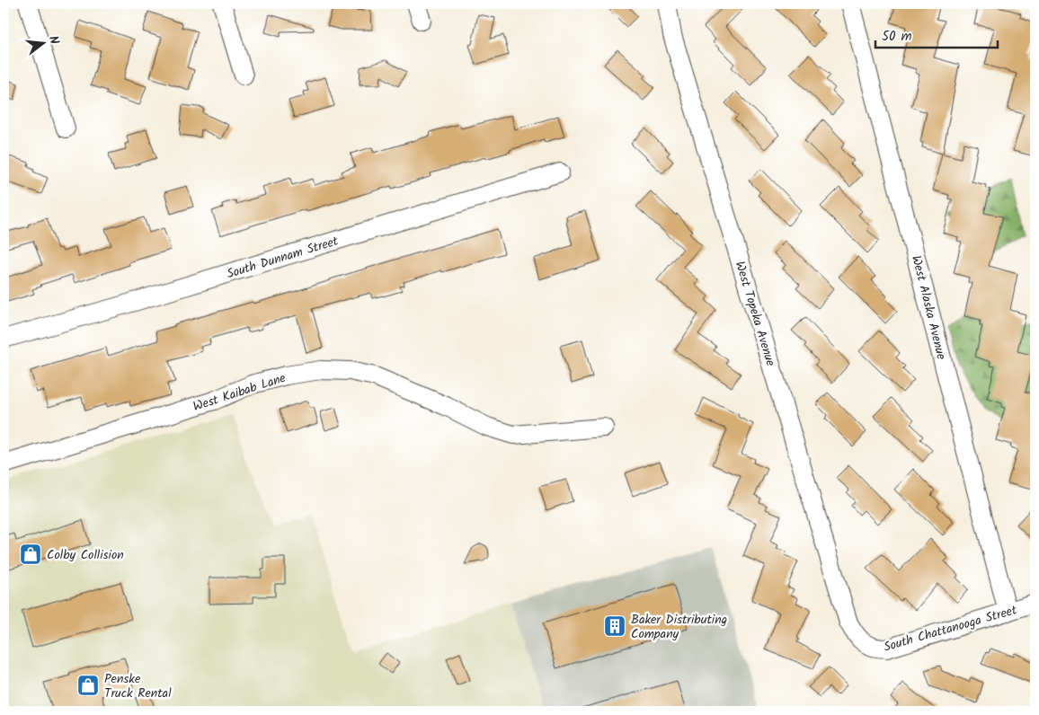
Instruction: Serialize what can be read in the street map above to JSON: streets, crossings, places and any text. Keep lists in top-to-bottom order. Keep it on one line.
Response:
{"streets":{"street":["South Dunnam Street","West Alaska Avenue","West Topeka Avenue","West Kaibab Lane","South Chattanooga Street"]},"crossings":[["West Alaska Avenue","South Chattanooga Street"],["West Topeka Avenue","South Chattanooga Street"]],"places":{"shop":["Colby Collision","Penske Truck Rental"],"building":["Baker Distributing Company"]},"scale_bar":"50 m","north":"right"}
